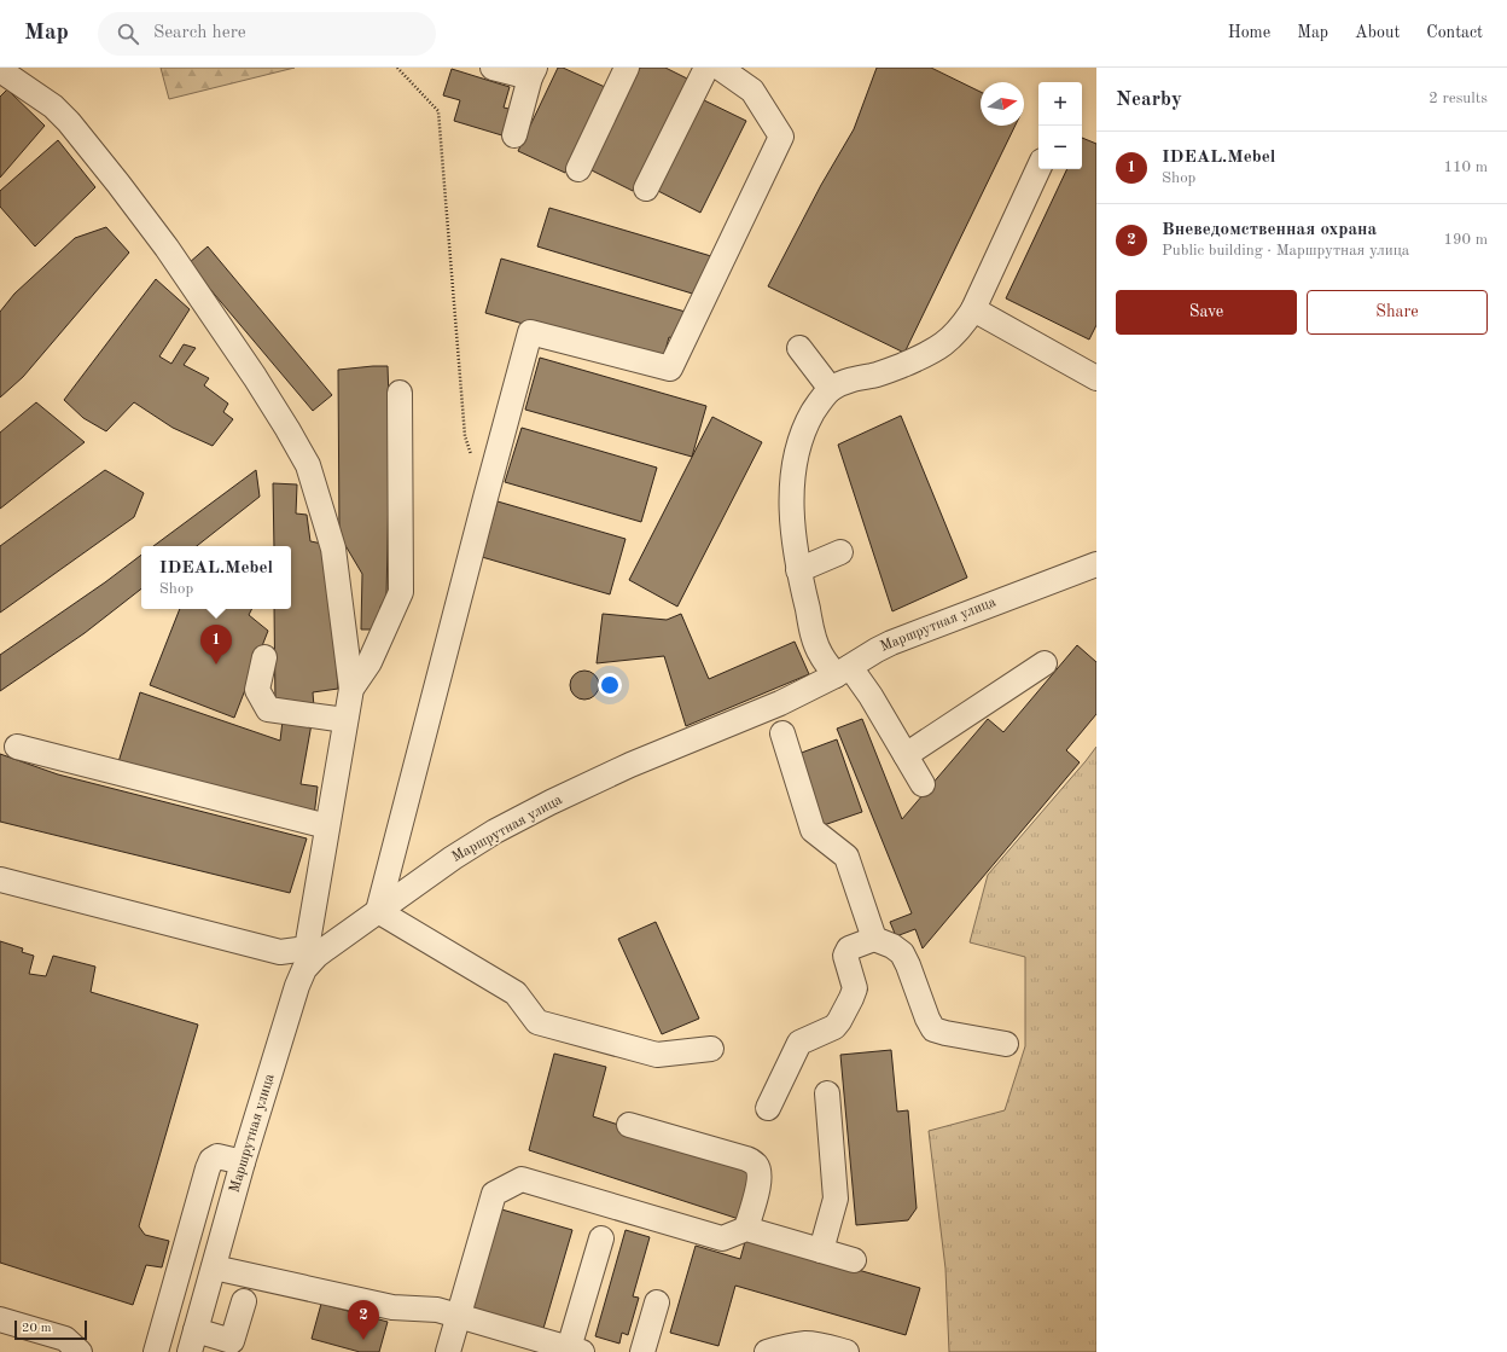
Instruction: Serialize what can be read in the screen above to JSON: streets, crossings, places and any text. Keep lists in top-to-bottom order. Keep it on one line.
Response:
{"streets":{"street":["Маршрутная улица"]},"scale_bar":"20 m","north":"right","page":{"header":"Map","search":"Search here","nav":["Home","Map","About","Contact"],"heading":["Nearby","2 results"],"map_buttons":["+","−"],"list":[{"mark":"1","name":"IDEAL.Mebel","note":"Shop","value":"110 m"},{"mark":"2","name":"Вневедомственная охрана","note":"Public building · Маршрутная улица","value":"190 m"}],"buttons":["Save","Share"],"popup":["IDEAL.Mebel","Shop"],"pins":["1","2"],"scale":"20 m"}}
